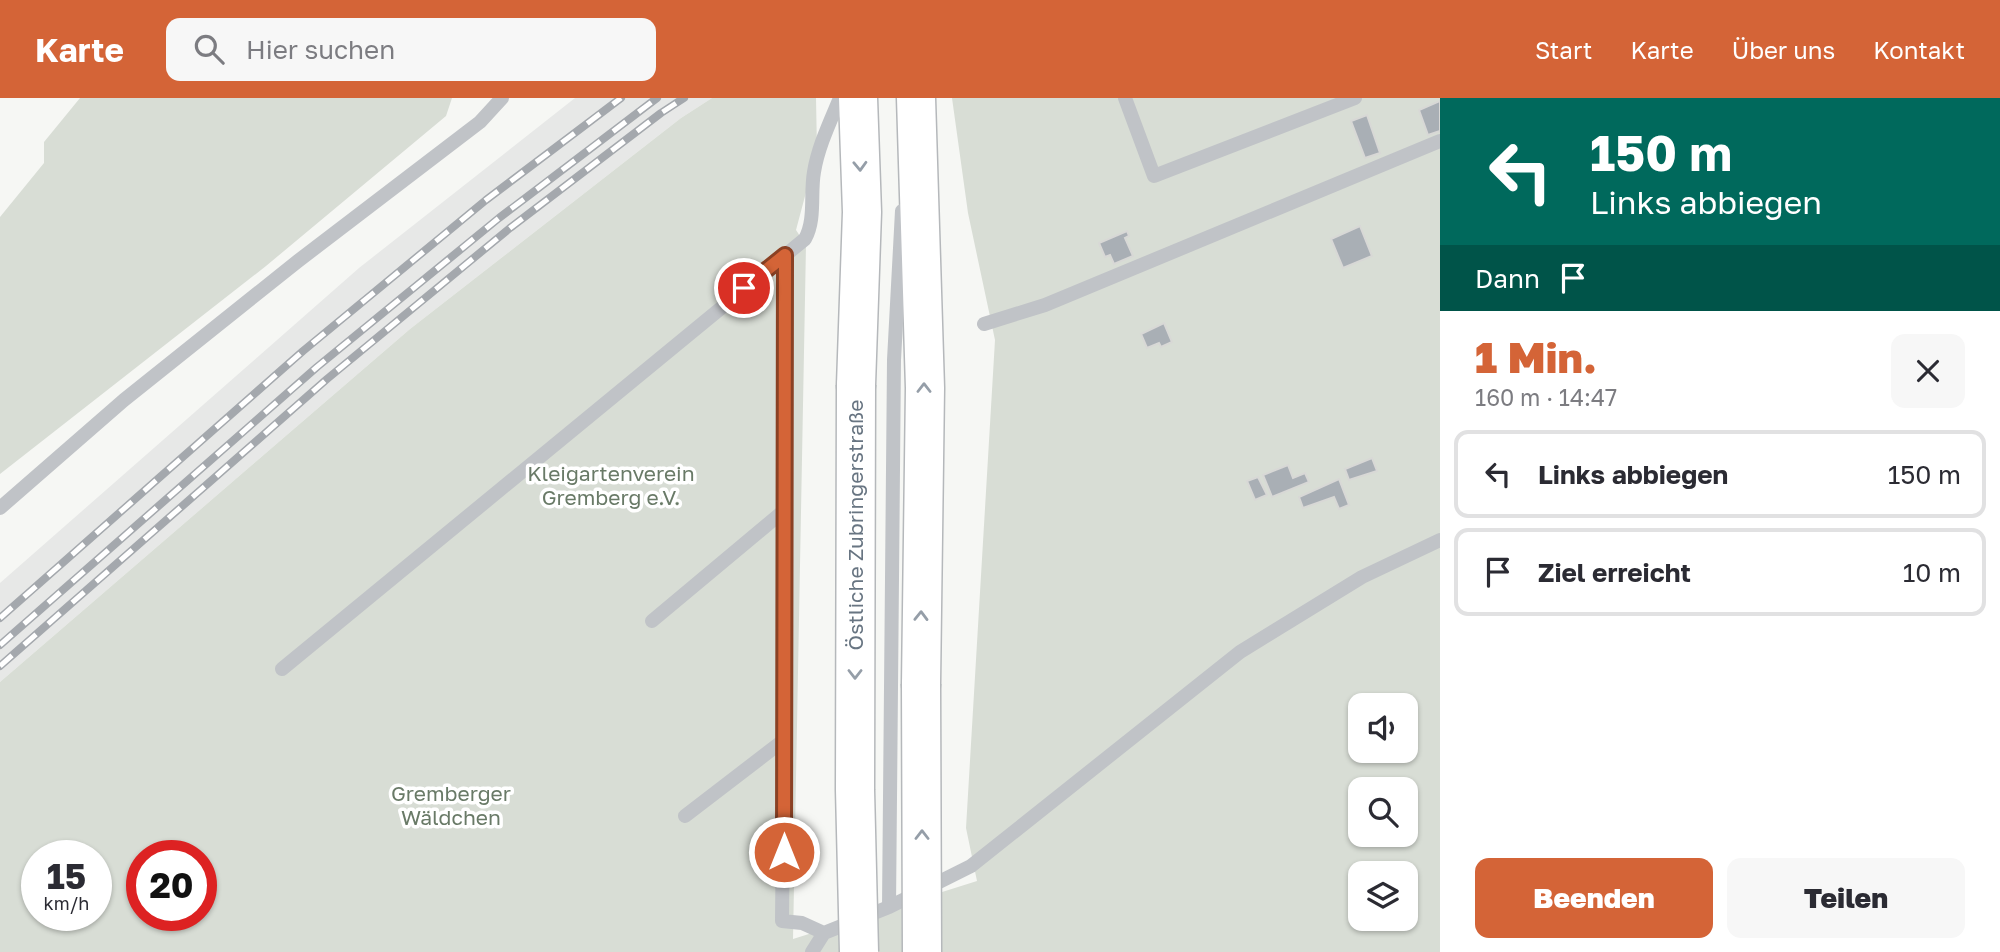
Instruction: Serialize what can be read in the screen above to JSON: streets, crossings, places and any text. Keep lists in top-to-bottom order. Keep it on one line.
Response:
{"streets":{"highway":["Östliche Zubringerstraße"]},"parks":["Kleigartenverein Gremberg e.V.","Gremberger Wäldchen"],"page":{"header":"Karte","search":"Hier suchen","nav":["Start","Karte","Über uns","Kontakt"],"turn":["150 m","Links abbiegen"],"then":"Dann","heading":["1 Min.","160 m · 14:47"],"list":[{"name":"Links abbiegen","value":"150 m"},{"name":"Ziel erreicht","value":"10 m"}],"speed":"15 km/h","limit":"20","buttons":["Beenden","Teilen"]}}
